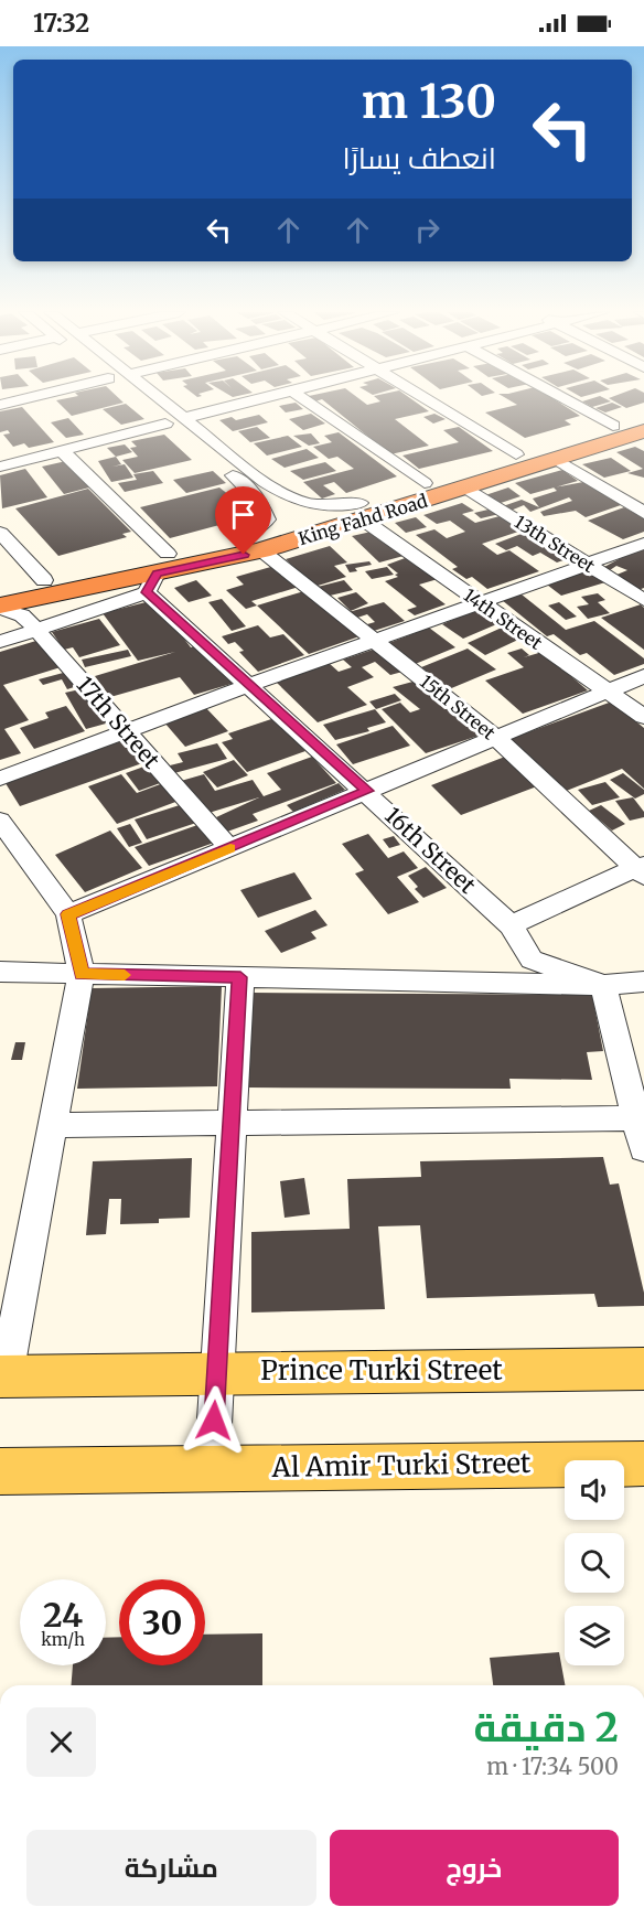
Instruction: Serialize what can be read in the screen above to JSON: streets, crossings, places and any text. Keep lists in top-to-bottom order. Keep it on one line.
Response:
{"streets":{"highway":["King Fahd Road"],"main road":["Prince Turki Street","Al Amir Turki Street"],"street":["13th Street","14th Street","15th Street","17th Street","16th Street"]},"crossings":[["King Fahd Road","13th Street"],["King Fahd Road","14th Street"],["King Fahd Road","15th Street"],["King Fahd Road","17th Street"],["King Fahd Road","16th Street"]],"page":{"status":"17:32","turn":["130 m","انعطف يسارًا"],"speed":"24 km/h","limit":"30","heading":["2 دقيقة","500 m · 17:34"],"buttons":["خروج","مشاركة"]}}
